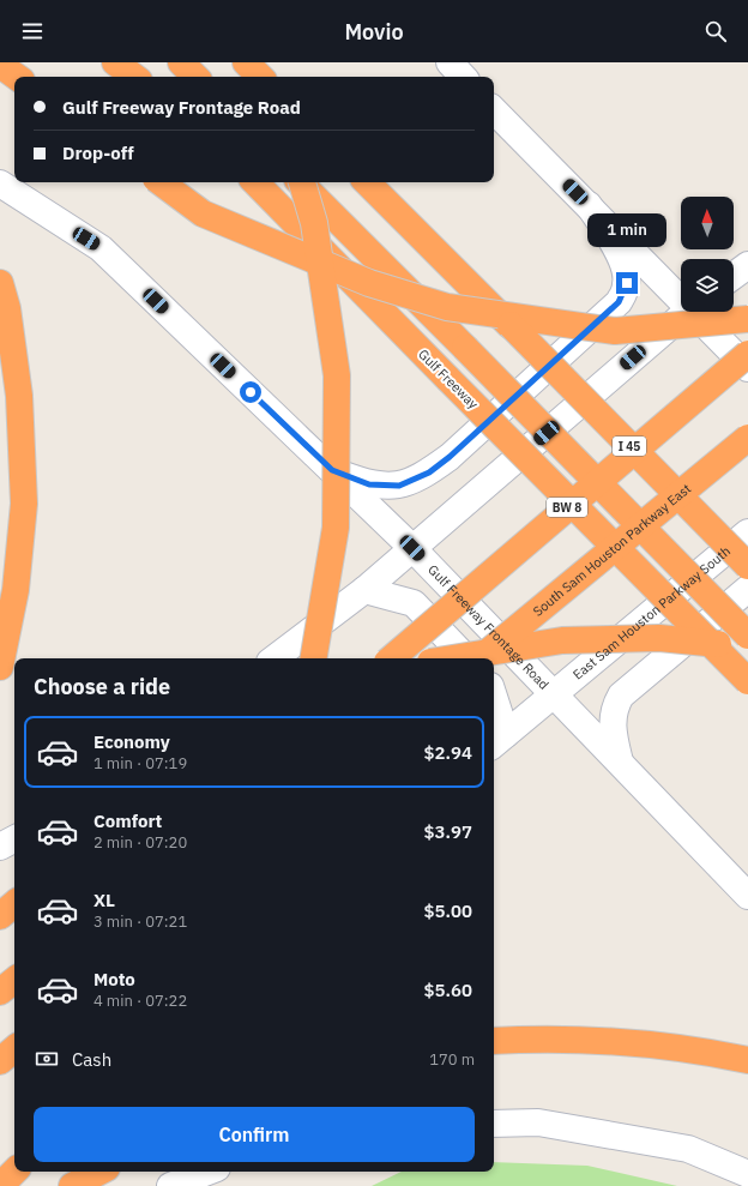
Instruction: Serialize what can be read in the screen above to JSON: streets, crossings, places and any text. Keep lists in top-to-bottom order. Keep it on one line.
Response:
{"streets":{"highway":["Gulf Freeway","I 45","BW 8","South Sam Houston Parkway East"],"main road":["East Sam Houston Parkway South","Gulf Freeway Frontage Road"]},"crossings":[["East Sam Houston Parkway South","Gulf Freeway Frontage Road"]],"north":"top","page":{"header":"Movio","banner":["Gulf Freeway Frontage Road","Drop-off"],"bubble":"1 min","heading":"Choose a ride","list":[{"name":"Economy","note":"1 min · 07:19","value":"$2.94"},{"name":"Comfort","note":"2 min · 07:20","value":"$3.97"},{"name":"XL","note":"3 min · 07:21","value":"$5.00"},{"name":"Moto","note":"4 min · 07:22","value":"$5.60"}],"pay":["Cash","170 m"],"buttons":"Confirm"}}
